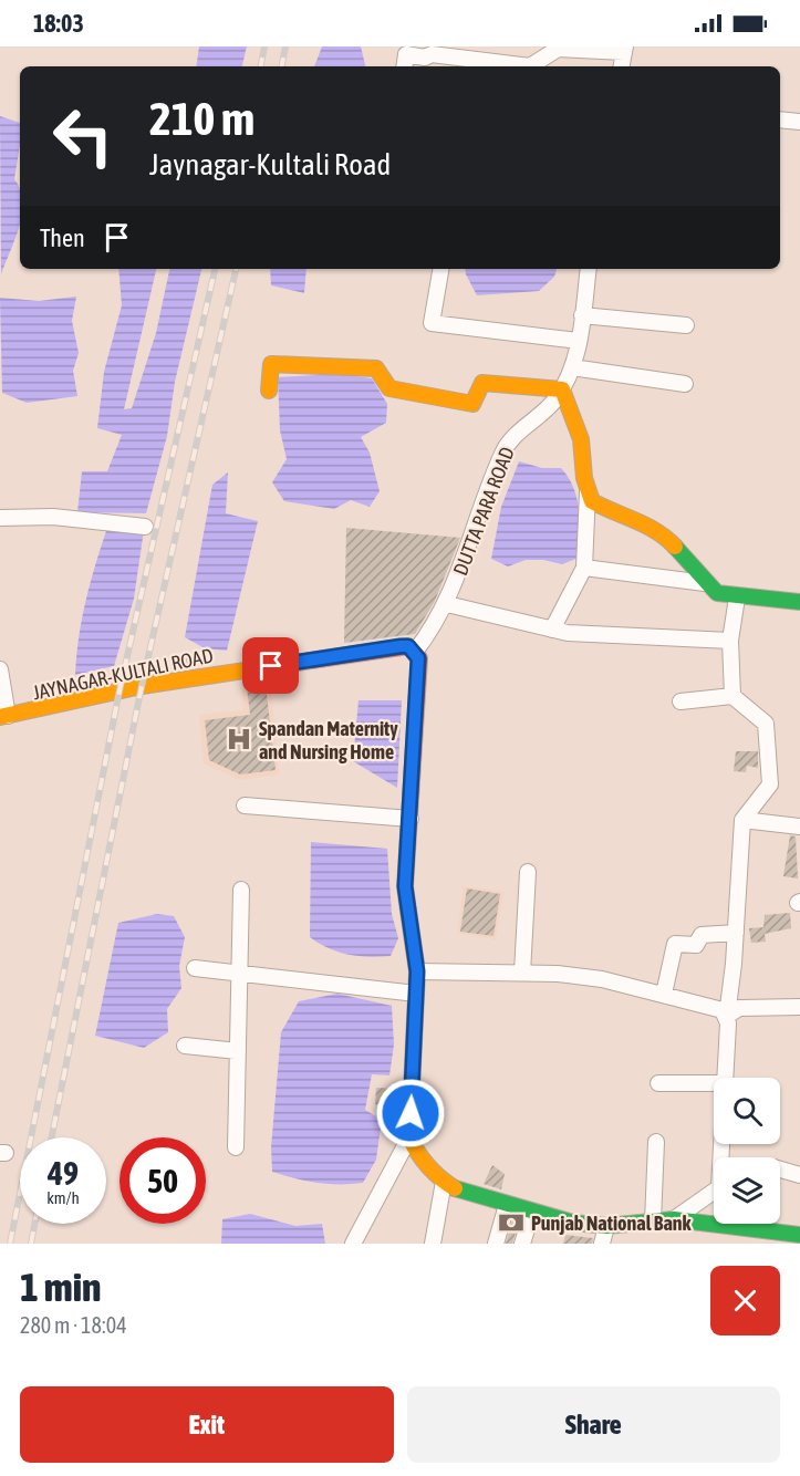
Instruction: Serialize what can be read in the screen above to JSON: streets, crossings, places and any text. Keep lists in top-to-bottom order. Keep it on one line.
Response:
{"streets":{"main road":["JAYNAGAR-KULTALI ROAD"],"street":["DUTTA PARA ROAD"]},"crossings":[["DUTTA PARA ROAD","JAYNAGAR-KULTALI ROAD"]],"places":{"hospital":["Spandan Maternity and Nursing Home"],"bank":["Punjab National Bank"]},"page":{"status":"18:03","turn":["210 m","Jaynagar-Kultali Road"],"then":"Then","speed":"49 km/h","limit":"50","heading":["1 min","280 m · 18:04"],"buttons":["Exit","Share"]}}
